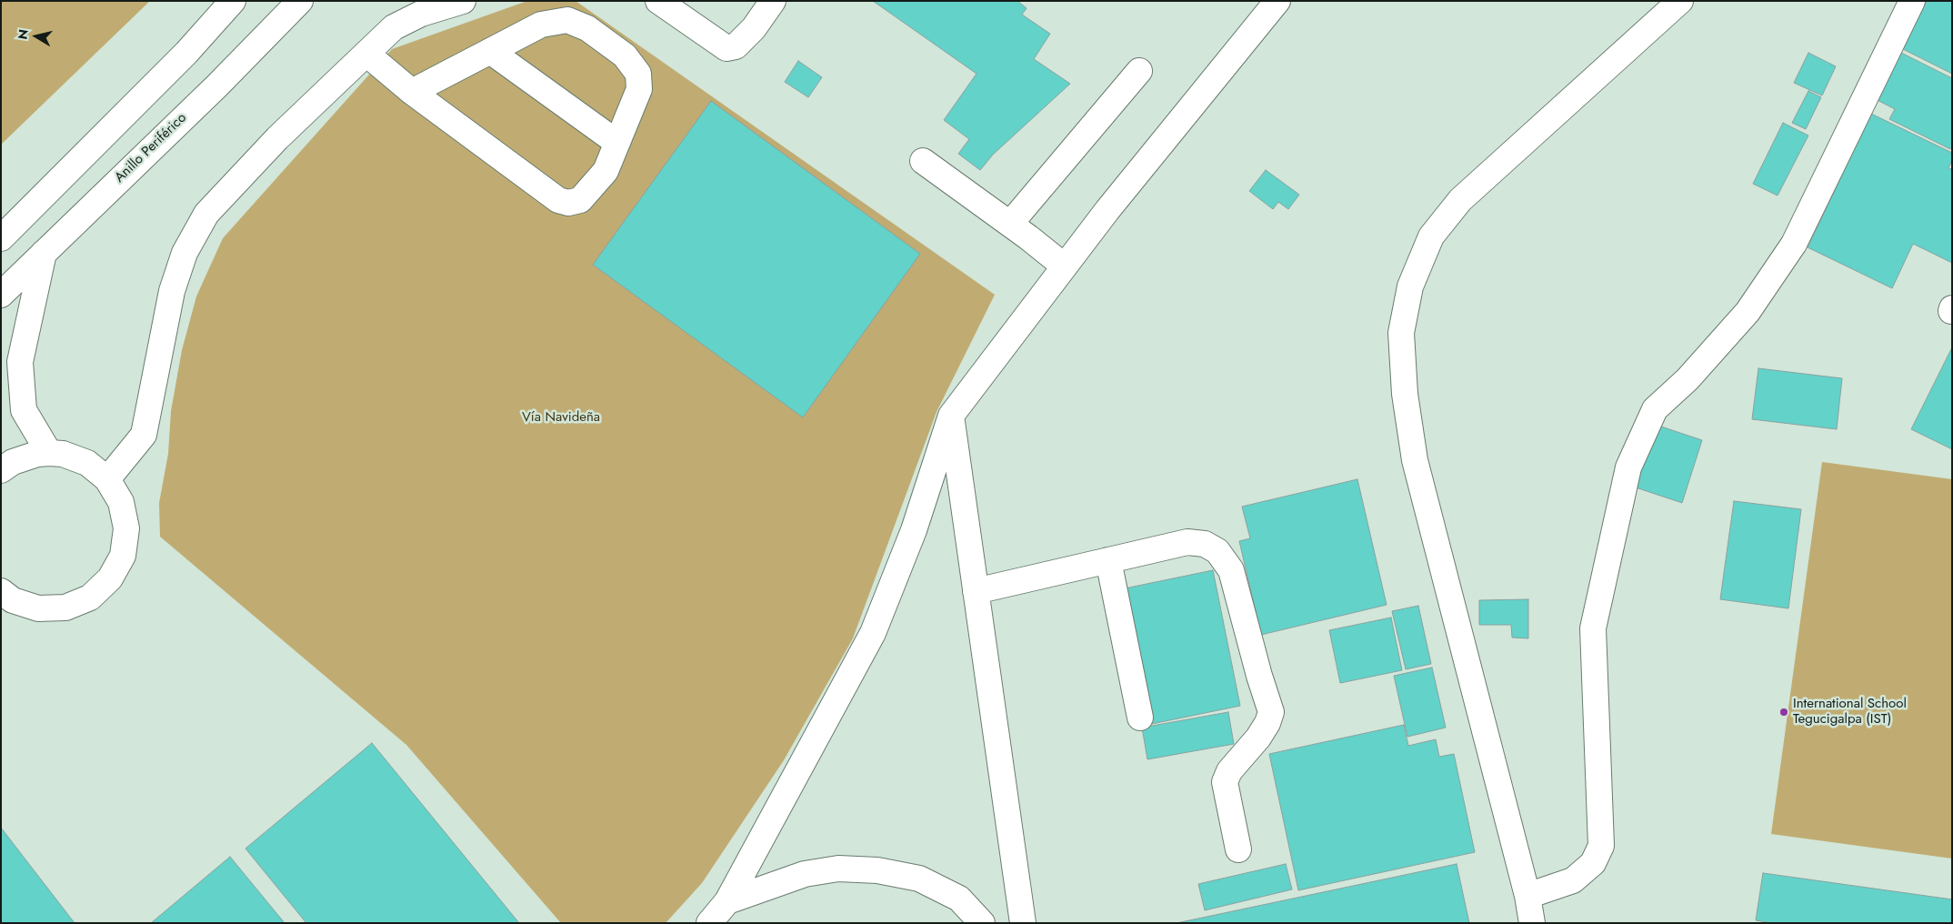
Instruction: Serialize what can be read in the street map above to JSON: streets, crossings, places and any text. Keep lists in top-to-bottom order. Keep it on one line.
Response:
{"streets":{"main road":["Anillo Periférico"]},"parks":["Vía Navideña"],"places":["International School Tegucigalpa (IST)"],"north":"left"}
